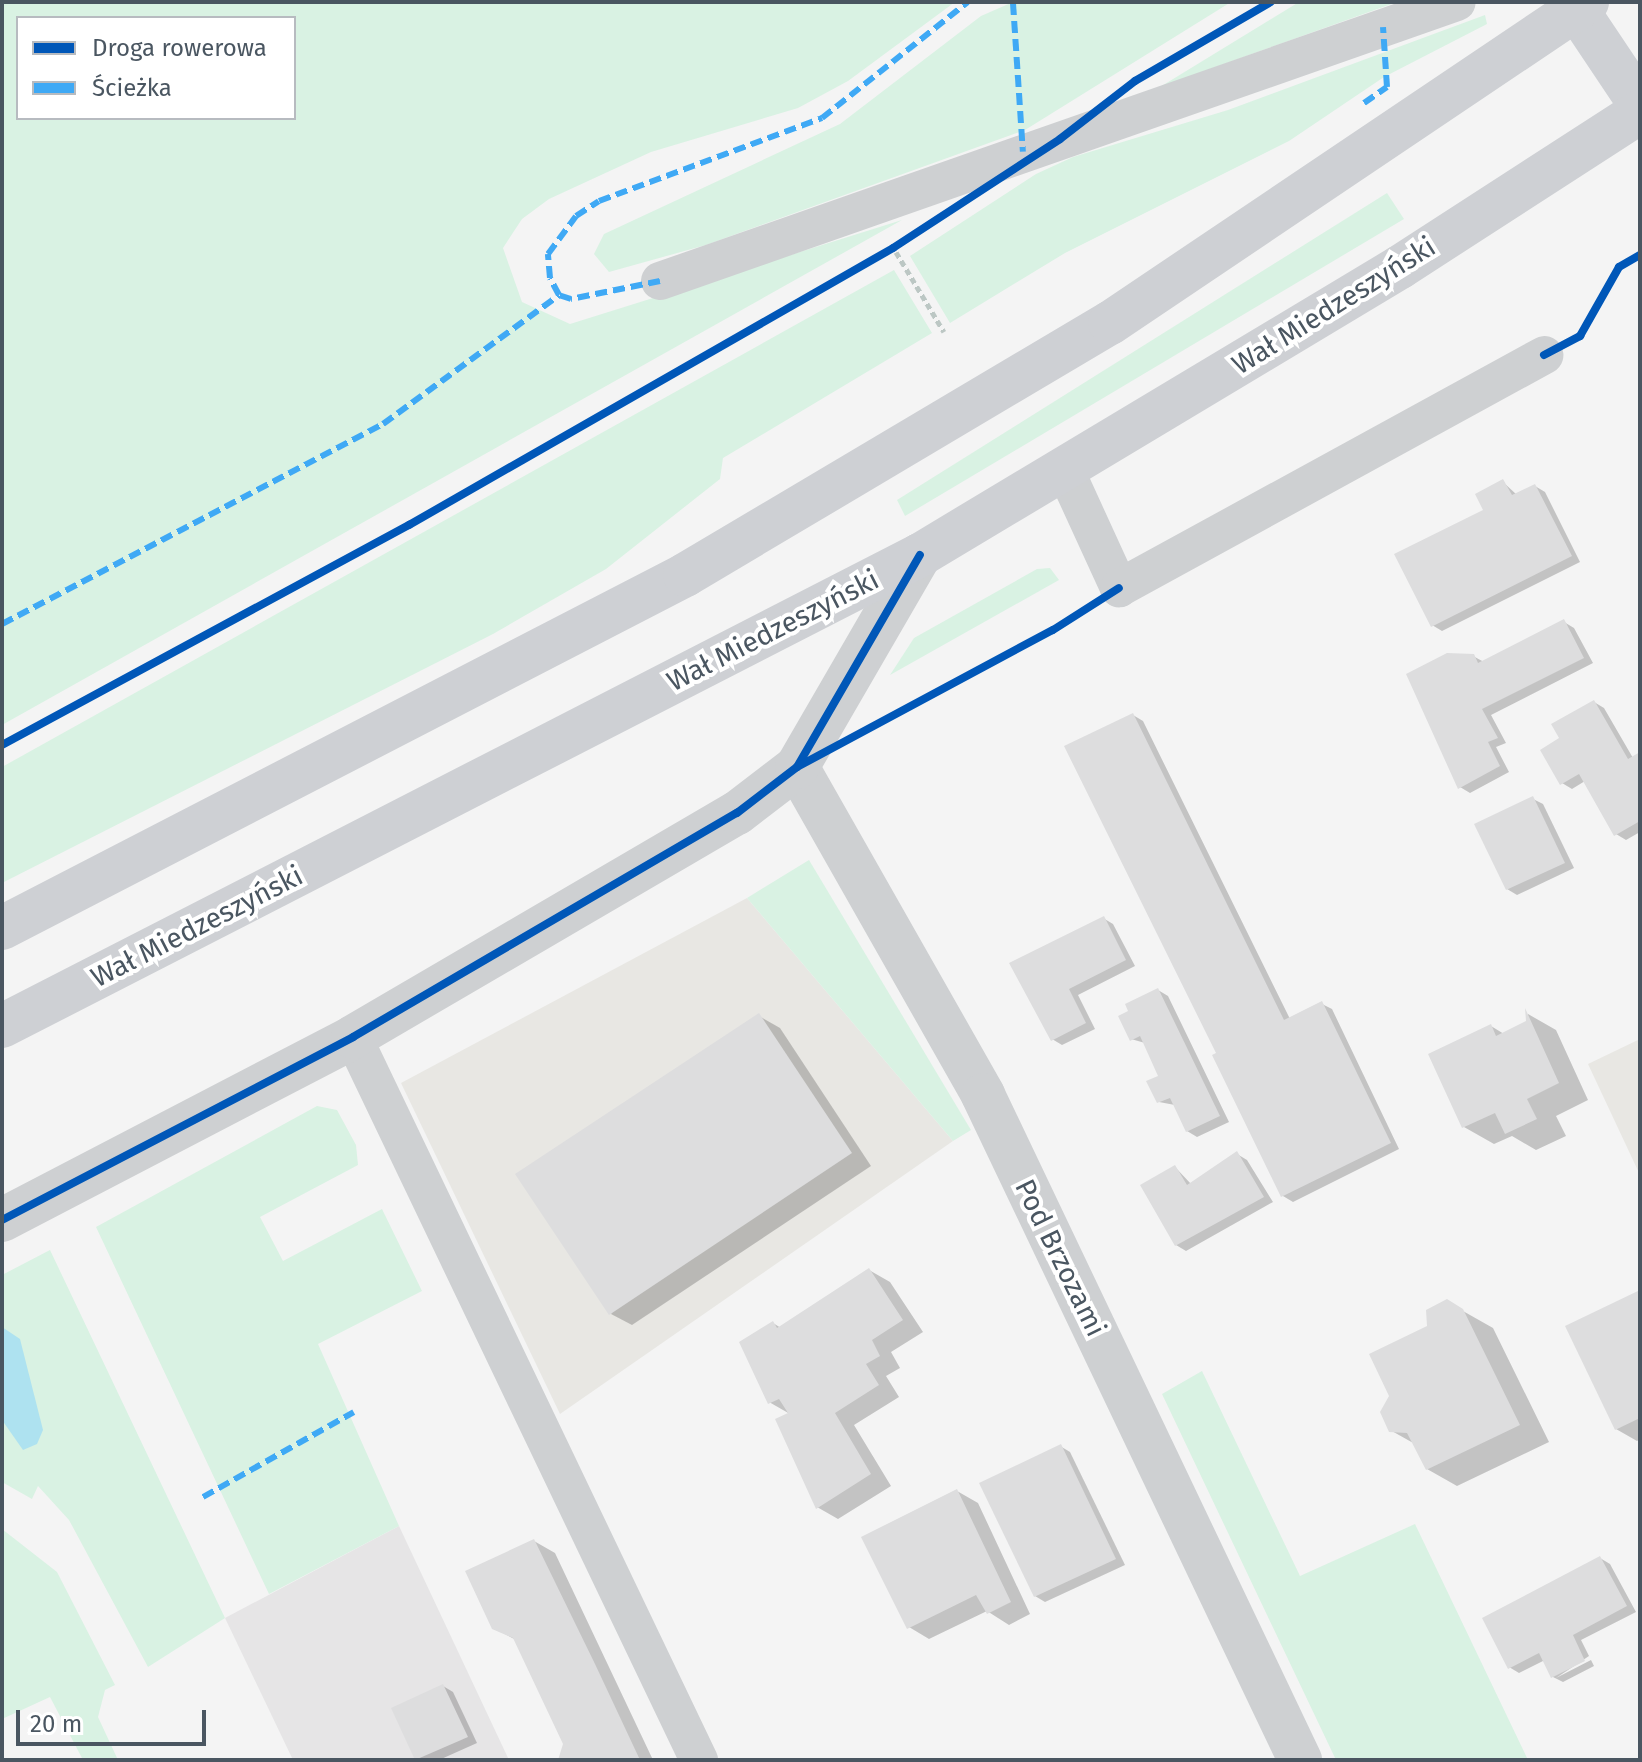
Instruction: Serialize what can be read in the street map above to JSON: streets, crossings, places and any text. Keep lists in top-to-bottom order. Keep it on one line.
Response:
{"streets":{"main road":["Wał Miedzeszyński"],"street":["Pod Brzozami"]},"legend":["Droga rowerowa","Ścieżka"],"scale_bar":"20 m"}
